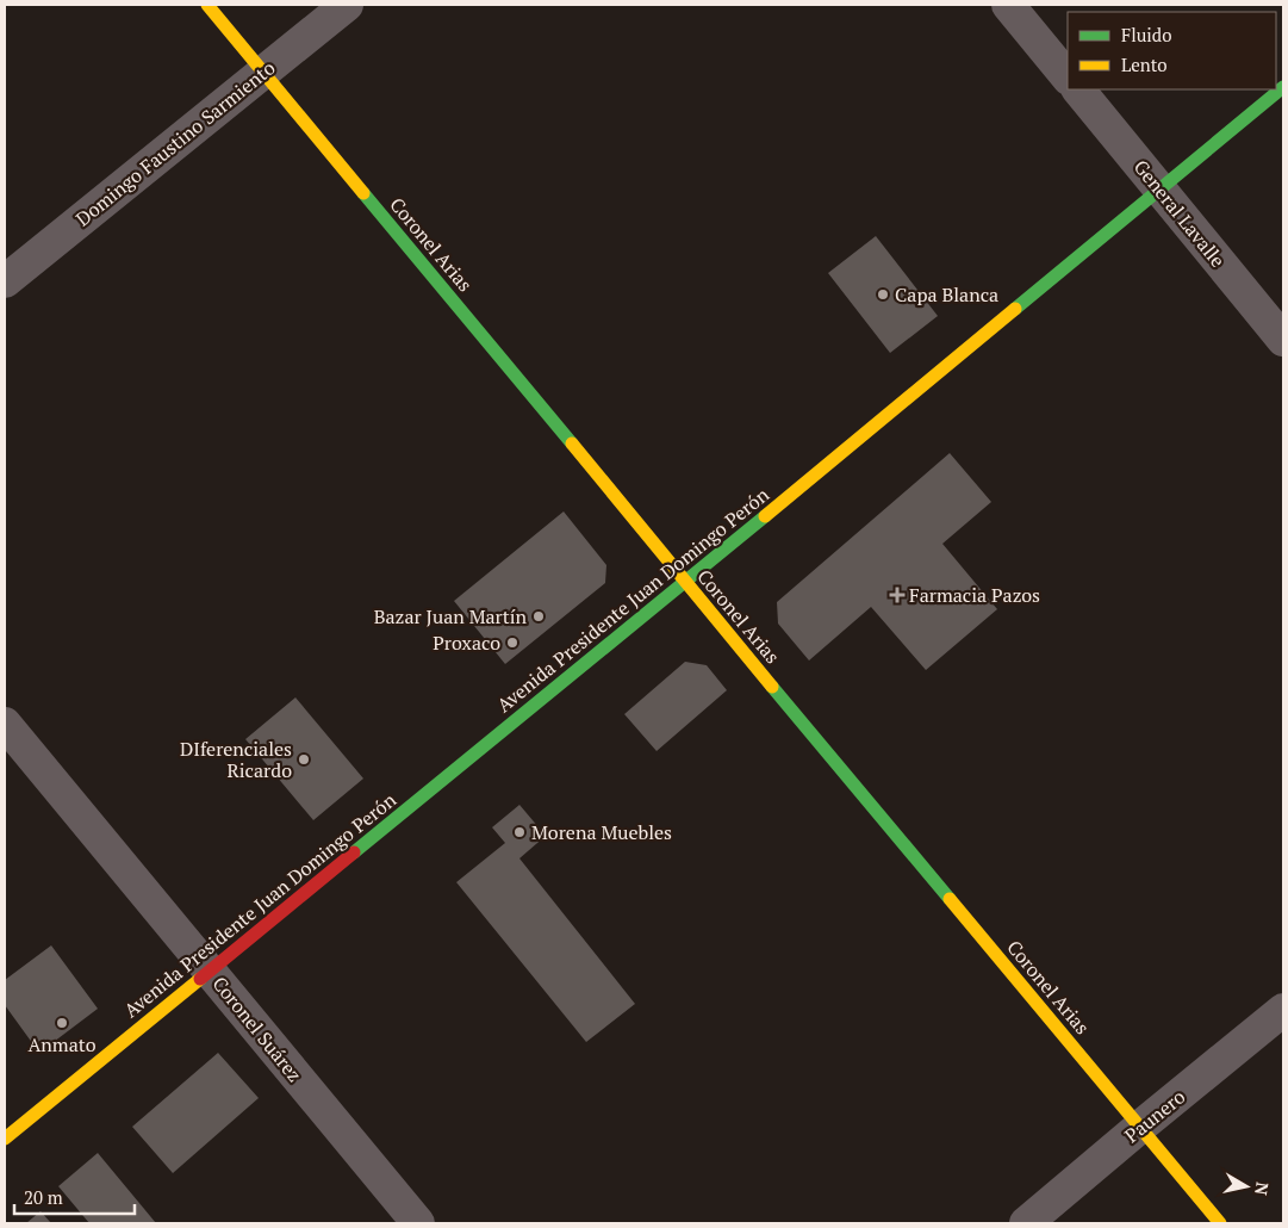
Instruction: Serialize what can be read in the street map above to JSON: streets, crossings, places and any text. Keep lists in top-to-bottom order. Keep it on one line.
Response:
{"streets":{"main road":["Coronel Arias","Avenida Presidente Juan Domingo Perón"],"street":["Domingo Faustino Sarmiento","General Lavalle","Coronel Suárez","Paunero"]},"crossings":[["Domingo Faustino Sarmiento","Coronel Arias"],["General Lavalle","Avenida Presidente Juan Domingo Perón"],["Coronel Arias","Avenida Presidente Juan Domingo Perón"],["Coronel Arias","Paunero"],["Avenida Presidente Juan Domingo Perón","Coronel Suárez"]],"places":{"other":["Capa Blanca","Bazar Juan Martín","Proxaco","DIferenciales Ricardo","Morena Muebles","Anmato"],"health":["Farmacia Pazos"]},"legend":["Fluido","Lento"],"scale_bar":"20 m","north":"right"}
